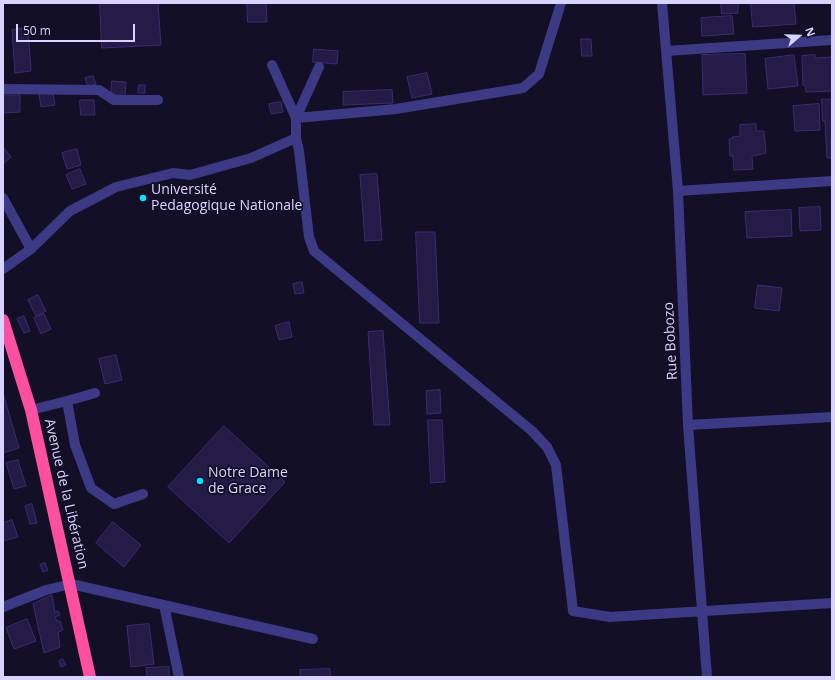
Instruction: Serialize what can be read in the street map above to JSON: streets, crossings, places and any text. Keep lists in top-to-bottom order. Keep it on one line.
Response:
{"streets":{"highway":["Avenue de la Libération"],"street":["Rue Bobozo"]},"places":["Université Pedagogique Nationale","Notre Dame de Grace"],"scale_bar":"50 m","north":"right"}
